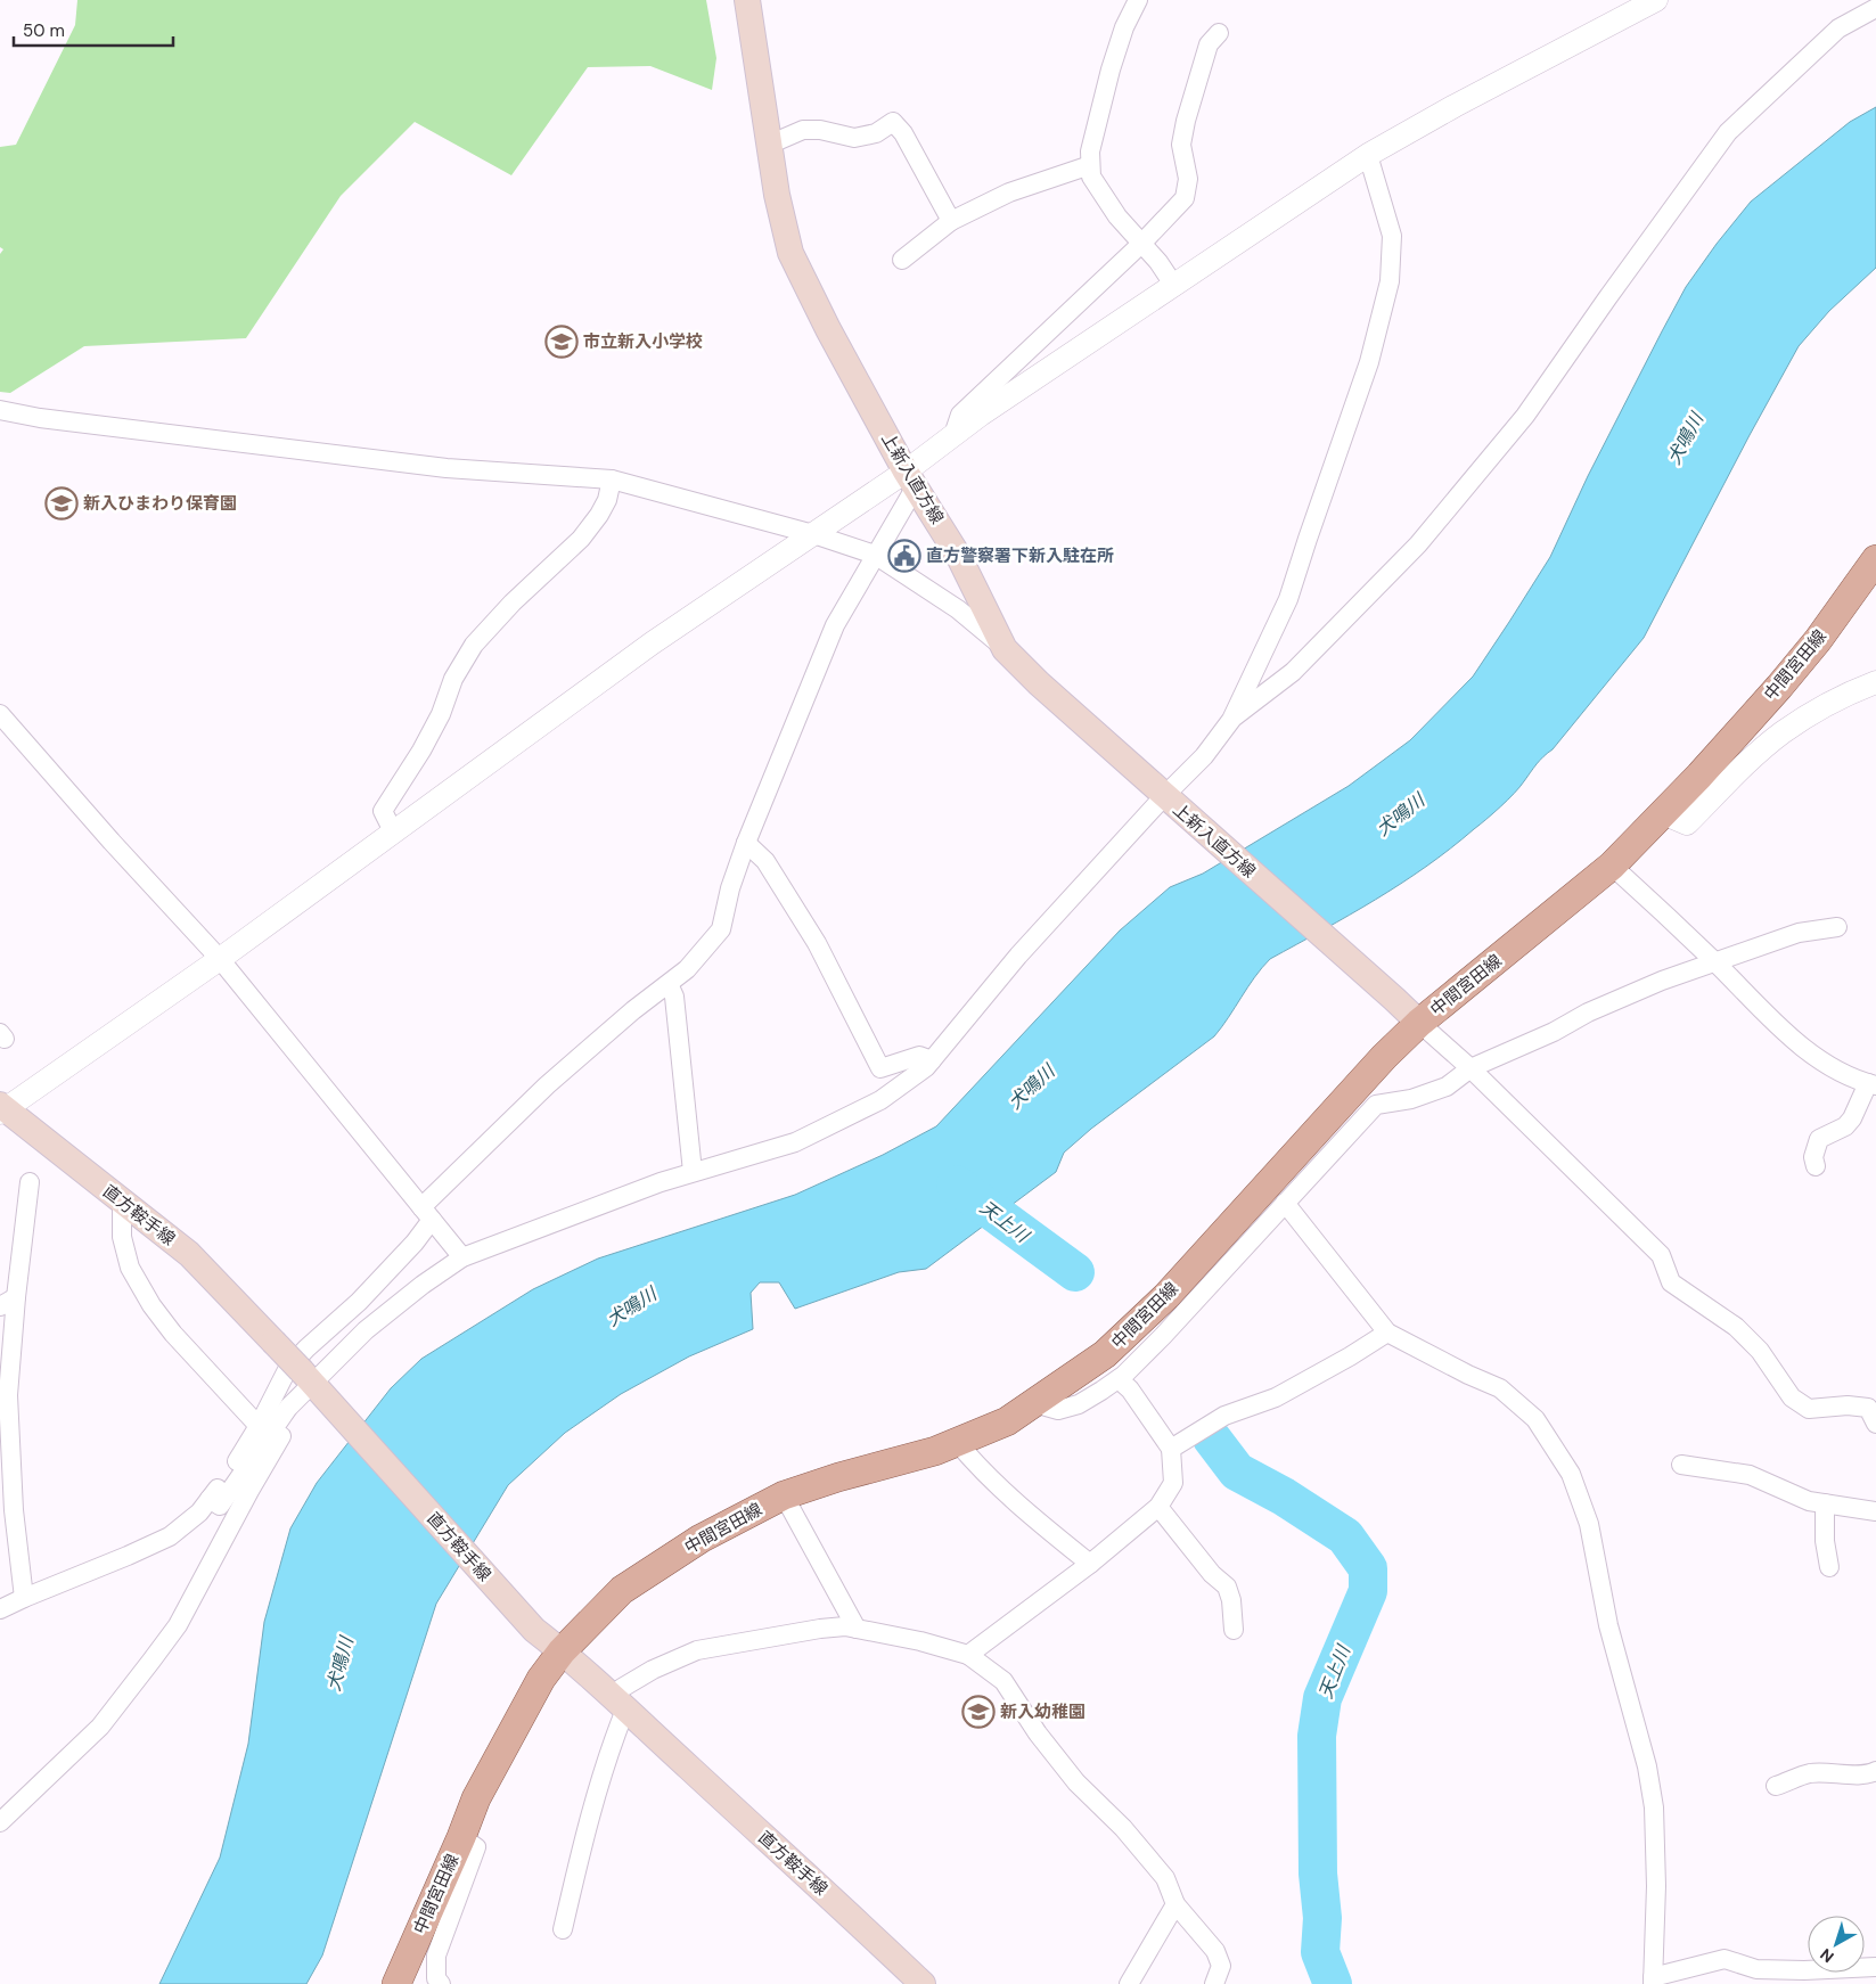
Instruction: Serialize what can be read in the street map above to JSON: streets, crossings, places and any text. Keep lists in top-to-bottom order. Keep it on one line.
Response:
{"streets":{"main road":["上新入直方線","中間宮田線","直方鞍手線"]},"crossings":[["上新入直方線","中間宮田線"],["中間宮田線","直方鞍手線"]],"water":["犬鳴川","天上川"],"places":{"school or university":["市立新入小学校","新入ひまわり保育園","新入幼稚園"],"public building":["直方警察署下新入駐在所"]},"scale_bar":"50 m","north":"bottom left"}
